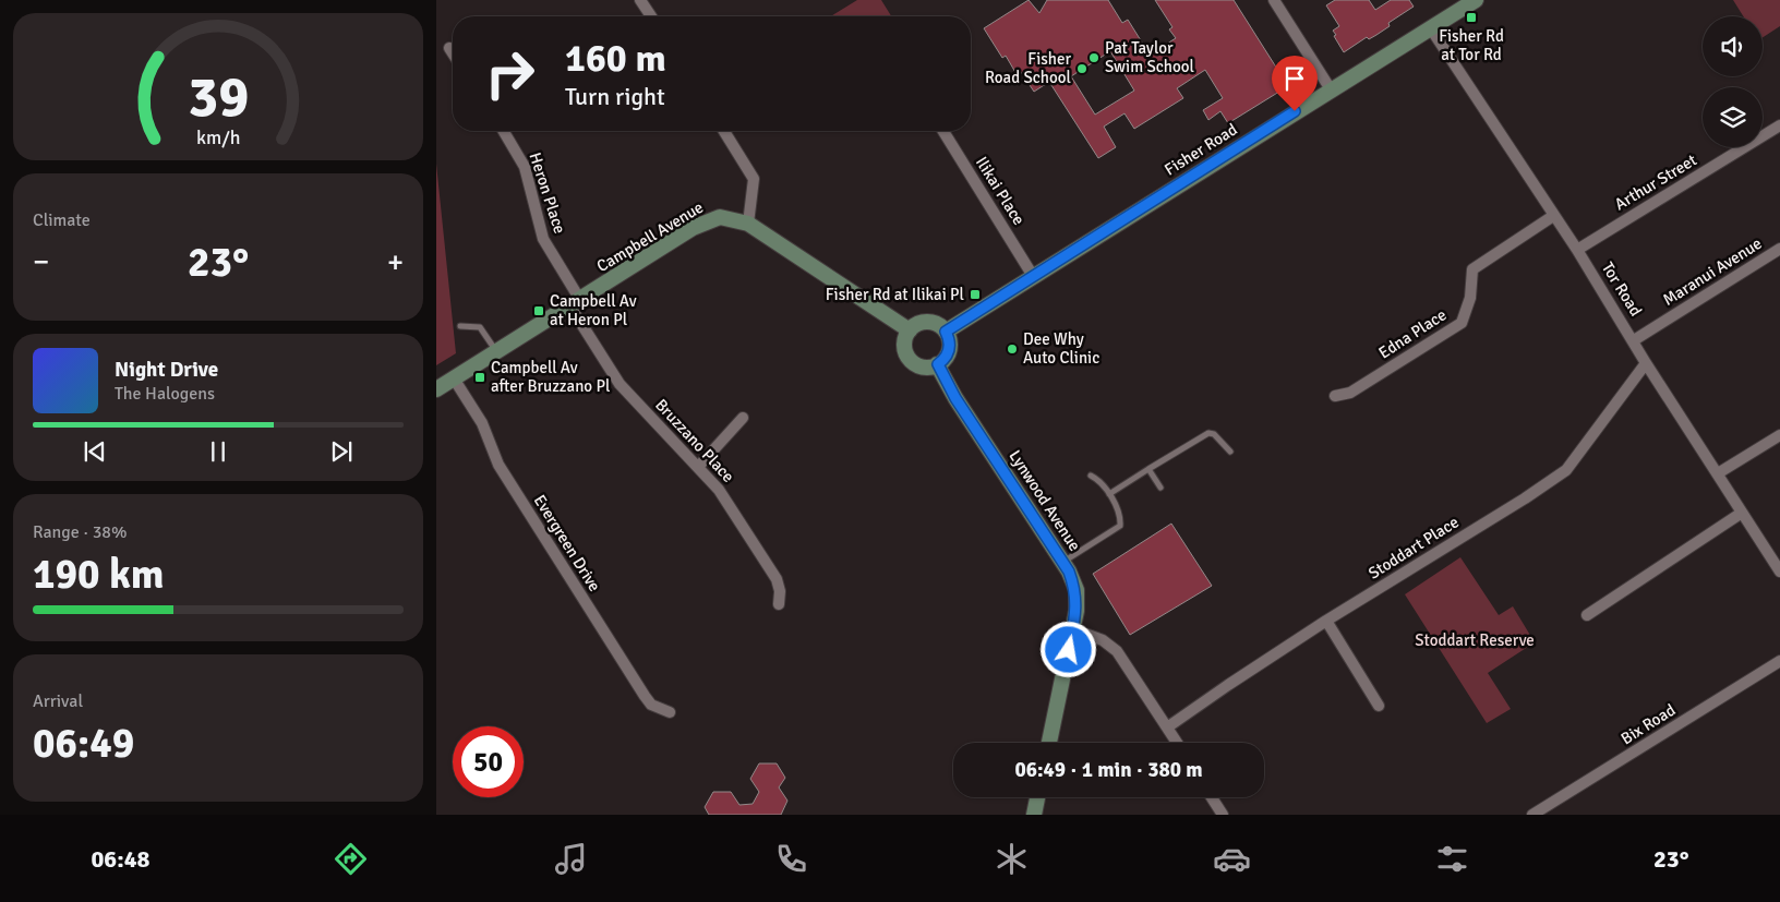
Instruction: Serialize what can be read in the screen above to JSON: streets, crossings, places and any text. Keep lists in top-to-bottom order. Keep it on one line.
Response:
{"streets":{"main road":["Fisher Road","Campbell Avenue","Lynwood Avenue"],"street":["Arthur Street","Ilikai Place","Heron Place","Maranui Avenue","Tor Road","Edna Place","Bruzzano Place","Evergreen Drive","Stoddart Place","Bix Road"]},"crossings":[["Fisher Road","Ilikai Place"],["Fisher Road","Campbell Avenue"],["Fisher Road","Tor Road"],["Fisher Road","Lynwood Avenue"],["Arthur Street","Tor Road"],["Heron Place","Campbell Avenue"],["Heron Place","Bruzzano Place"],["Campbell Avenue","Bruzzano Place"],["Campbell Avenue","Lynwood Avenue"],["Campbell Avenue","Evergreen Drive"],["Maranui Avenue","Tor Road"],["Tor Road","Edna Place"],["Tor Road","Stoddart Place"]],"parks":["Stoddart Reserve"],"places":{"transit":["Fisher Rd at Tor Rd","Fisher Rd at Ilikai Pl","Campbell Av at Heron Pl","Campbell Av after Bruzzano Pl"],"other":["Pat Taylor Swim School","Fisher Road School","Dee Why Auto Clinic"]},"page":{"turn":["160 m","Turn right"],"tile":["Climate",["Range · 38%","190 km"],["Arrival","06:49"]],"heat":["−","23°","+"],"song":["Night Drive","The Halogens"],"limit":"50","trip":"06:49 · 1 min · 380 m","tabs":["06:48","23°"],"gauge":["39","km/h"]}}
